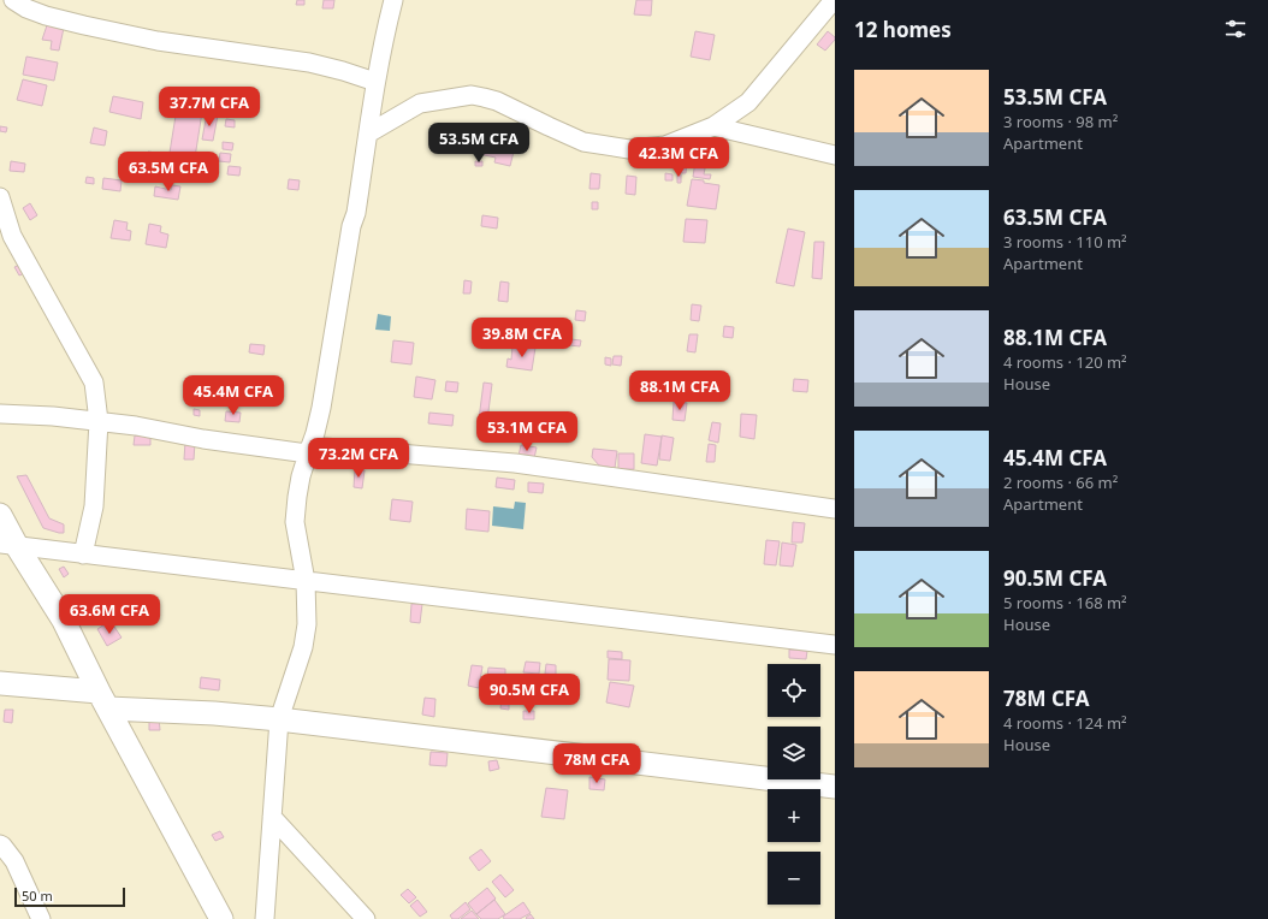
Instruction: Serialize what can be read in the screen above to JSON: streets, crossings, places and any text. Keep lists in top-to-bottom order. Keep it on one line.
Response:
{"scale_bar":"50 m","page":{"heading":"12 homes","list":[{"name":"53.5M CFA","note":"3 rooms · 98 m² · Apartment"},{"name":"63.5M CFA","note":"3 rooms · 110 m² · Apartment"},{"name":"88.1M CFA","note":"4 rooms · 120 m² · House"},{"name":"45.4M CFA","note":"2 rooms · 66 m² · Apartment"},{"name":"90.5M CFA","note":"5 rooms · 168 m² · House"},{"name":"78M CFA","note":"4 rooms · 124 m² · House"}],"price":["37.7M CFA","53.5M CFA","42.3M CFA","63.5M CFA","39.8M CFA","88.1M CFA","45.4M CFA","53.1M CFA","73.2M CFA","63.6M CFA","90.5M CFA","78M CFA"],"map_buttons":["+","−"],"scale":"50 m"}}
